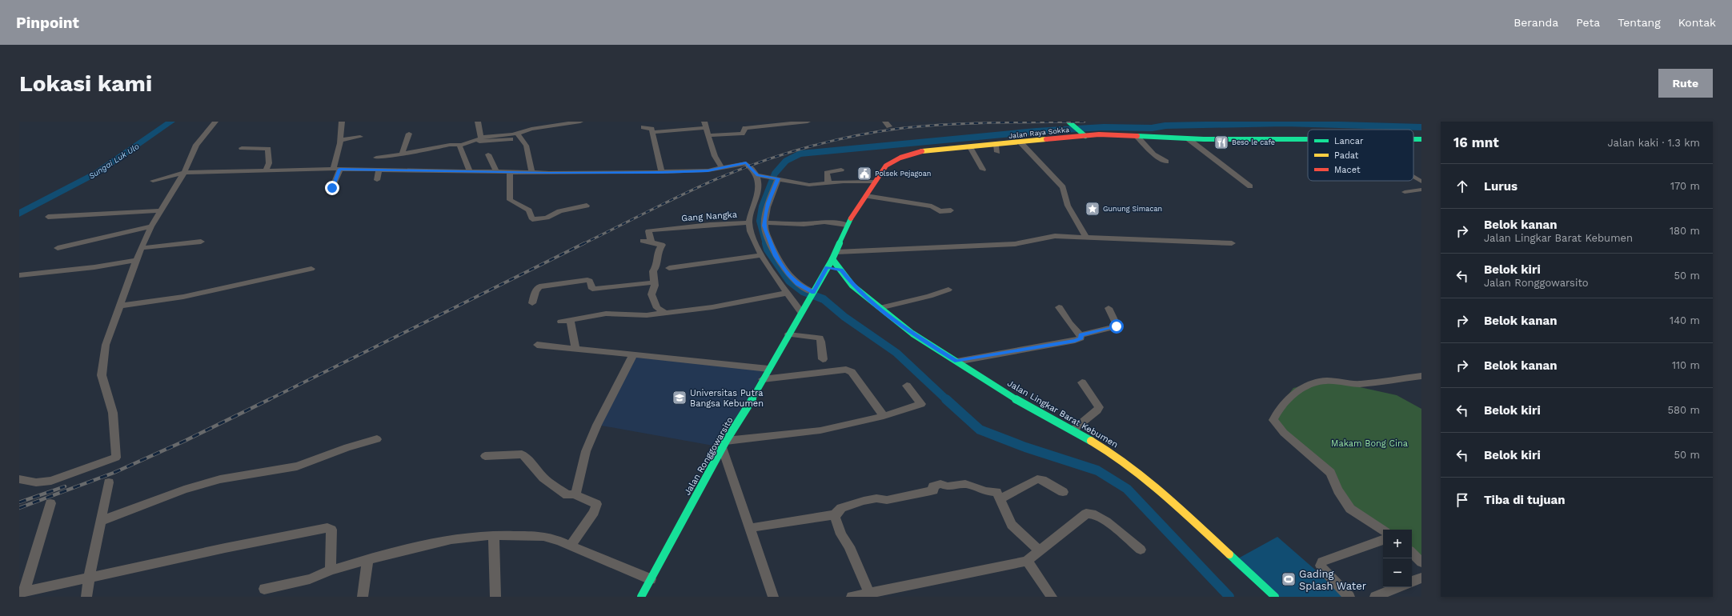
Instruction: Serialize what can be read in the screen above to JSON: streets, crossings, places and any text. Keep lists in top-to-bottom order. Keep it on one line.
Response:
{"streets":{"main road":["Jalan Raya Sokka","Jalan Lingkar Barat Kebumen","Jalan Ronggowarsito"],"street":["Gang Nangka"]},"crossings":[["Jalan Raya Sokka","Jalan Lingkar Barat Kebumen"],["Jalan Raya Sokka","Jalan Ronggowarsito"],["Jalan Lingkar Barat Kebumen","Jalan Ronggowarsito"]],"water":["Sungai Luk Ulo"],"parks":["Makam Bong Cina"],"places":{"restaurant":["Beso le cafe"],"public building":["Polsek Pejagoan"],"place":["Gunung Simacan"],"school or university":["Universitas Putra Bangsa Kebumen"],"sports":["Gading Splash Water"]},"legend":["Lancar","Padat","Macet"],"page":{"header":"Pinpoint","nav":["Beranda","Peta","Tentang","Kontak"],"buttons":"Rute","title":"Lokasi kami","heading":["16 mnt","Jalan kaki · 1.3 km"],"list":[["Lurus","170 m"],["Belok kanan","Jalan Lingkar Barat Kebumen","180 m"],["Belok kiri","Jalan Ronggowarsito","50 m"],["Belok kanan","140 m"],["Belok kanan","110 m"],["Belok kiri","580 m"],["Belok kiri","50 m"],"Tiba di tujuan"],"map_buttons":["+","−"]}}
